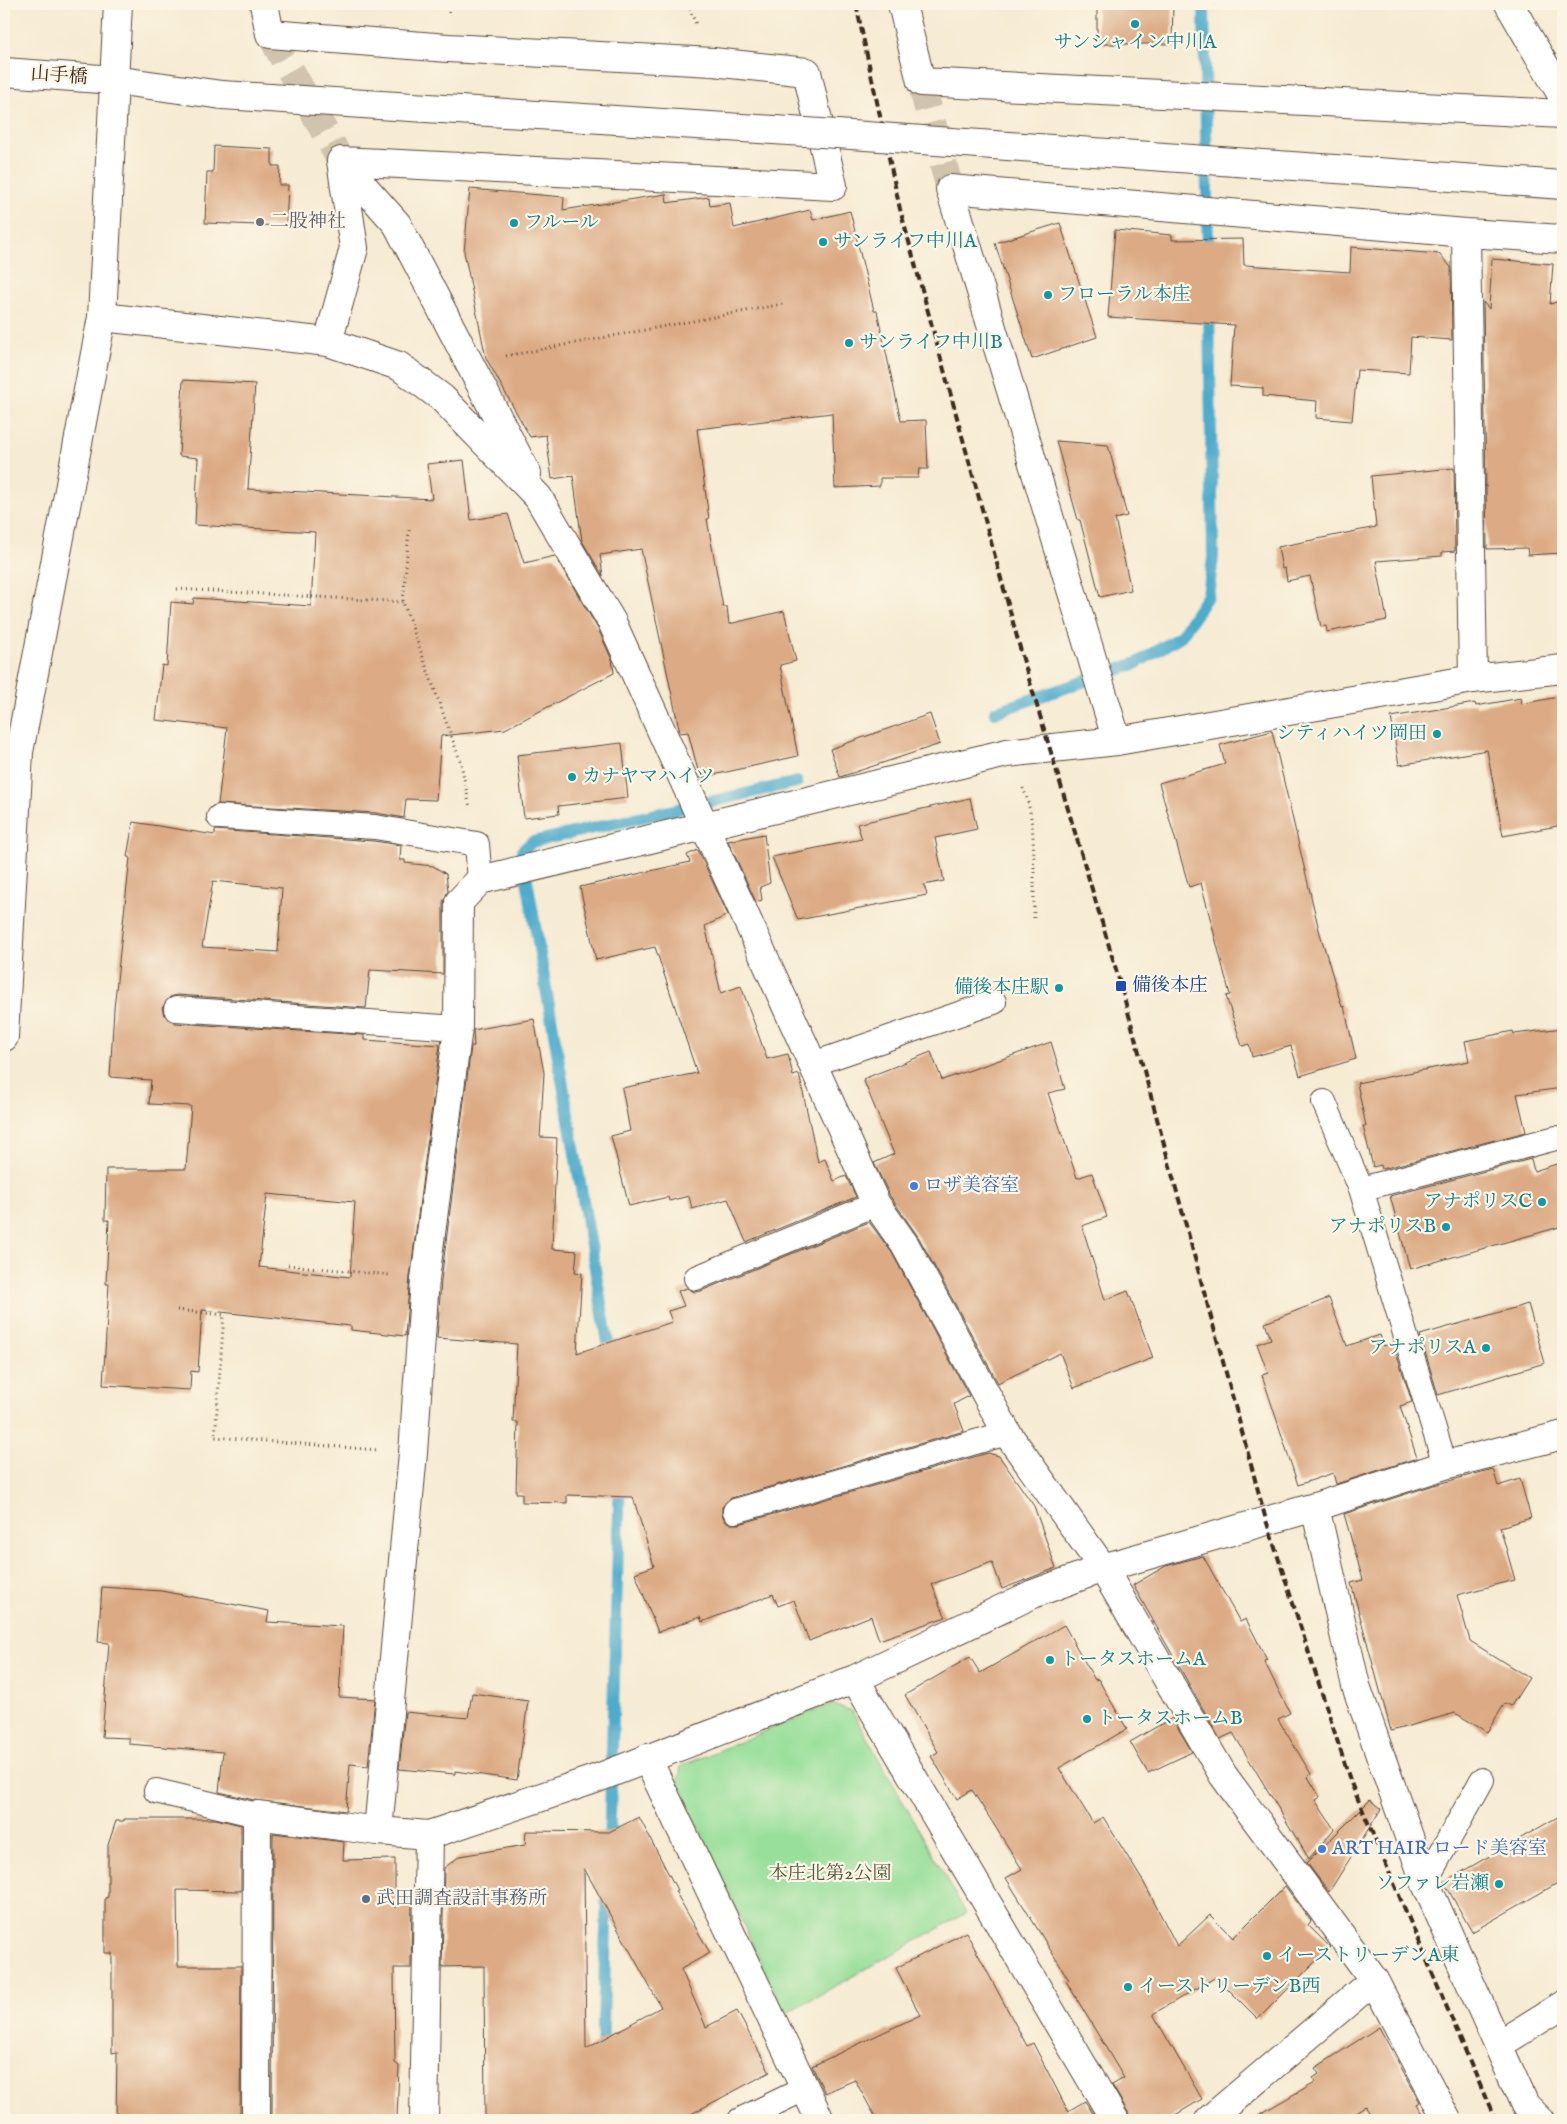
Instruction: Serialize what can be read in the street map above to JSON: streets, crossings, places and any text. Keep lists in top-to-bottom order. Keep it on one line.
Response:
{"streets":{"street":["山手橋"]},"parks":["本庄北第2公園"],"places":{"other":["サンシャイン中川A","二股神社","フルール","サンライフ中川A","フローラル本庄","サンライフ中川B","シティハイツ岡田","カナヤマハイツ","備後本庄駅","ロザ美容室","アナポリスC","アナポリスB","アナポリスA","トータスホームA","トータスホームB","ART HAIR ロード美容室","ソファレ岩瀬","武田調査設計事務所","イーストリーデンA東","イーストリーデンB西"],"transit":["備後本庄"]}}
